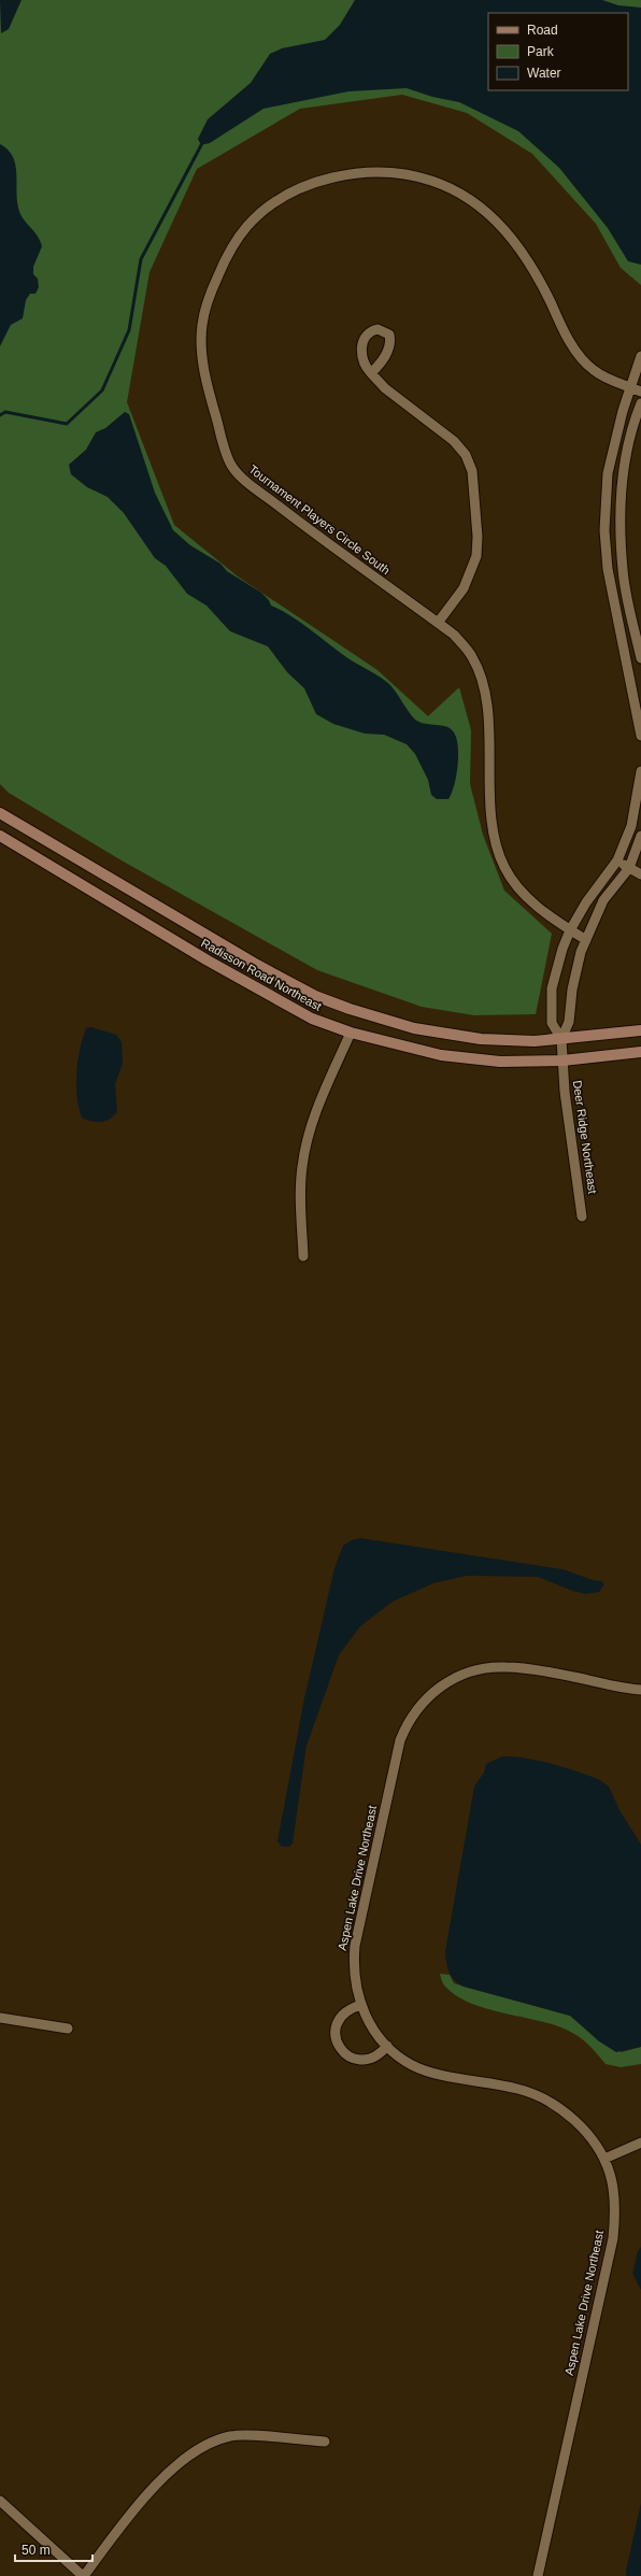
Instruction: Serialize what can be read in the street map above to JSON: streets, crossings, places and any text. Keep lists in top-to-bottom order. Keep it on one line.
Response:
{"streets":{"main road":["Radisson Road Northeast"],"street":["Tournament Players Circle South","Deer Ridge Northeast","Aspen Lake Drive Northeast"]},"crossings":[["Radisson Road Northeast","Deer Ridge Northeast"]],"legend":["Road","Park","Water"],"scale_bar":"50 m"}
